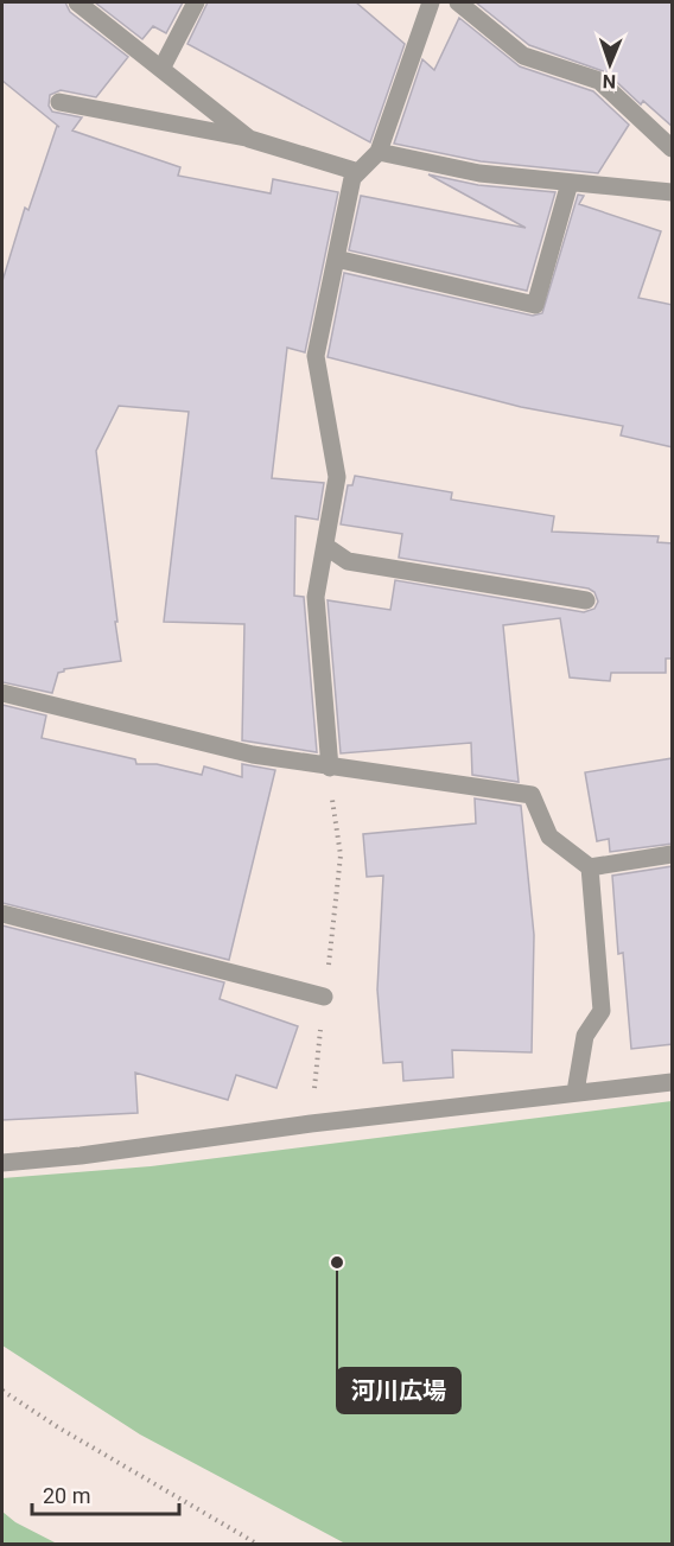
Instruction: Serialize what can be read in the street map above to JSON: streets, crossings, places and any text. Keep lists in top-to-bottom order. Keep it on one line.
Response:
{"places":["河川広場"],"scale_bar":"20 m","north":"bottom"}
